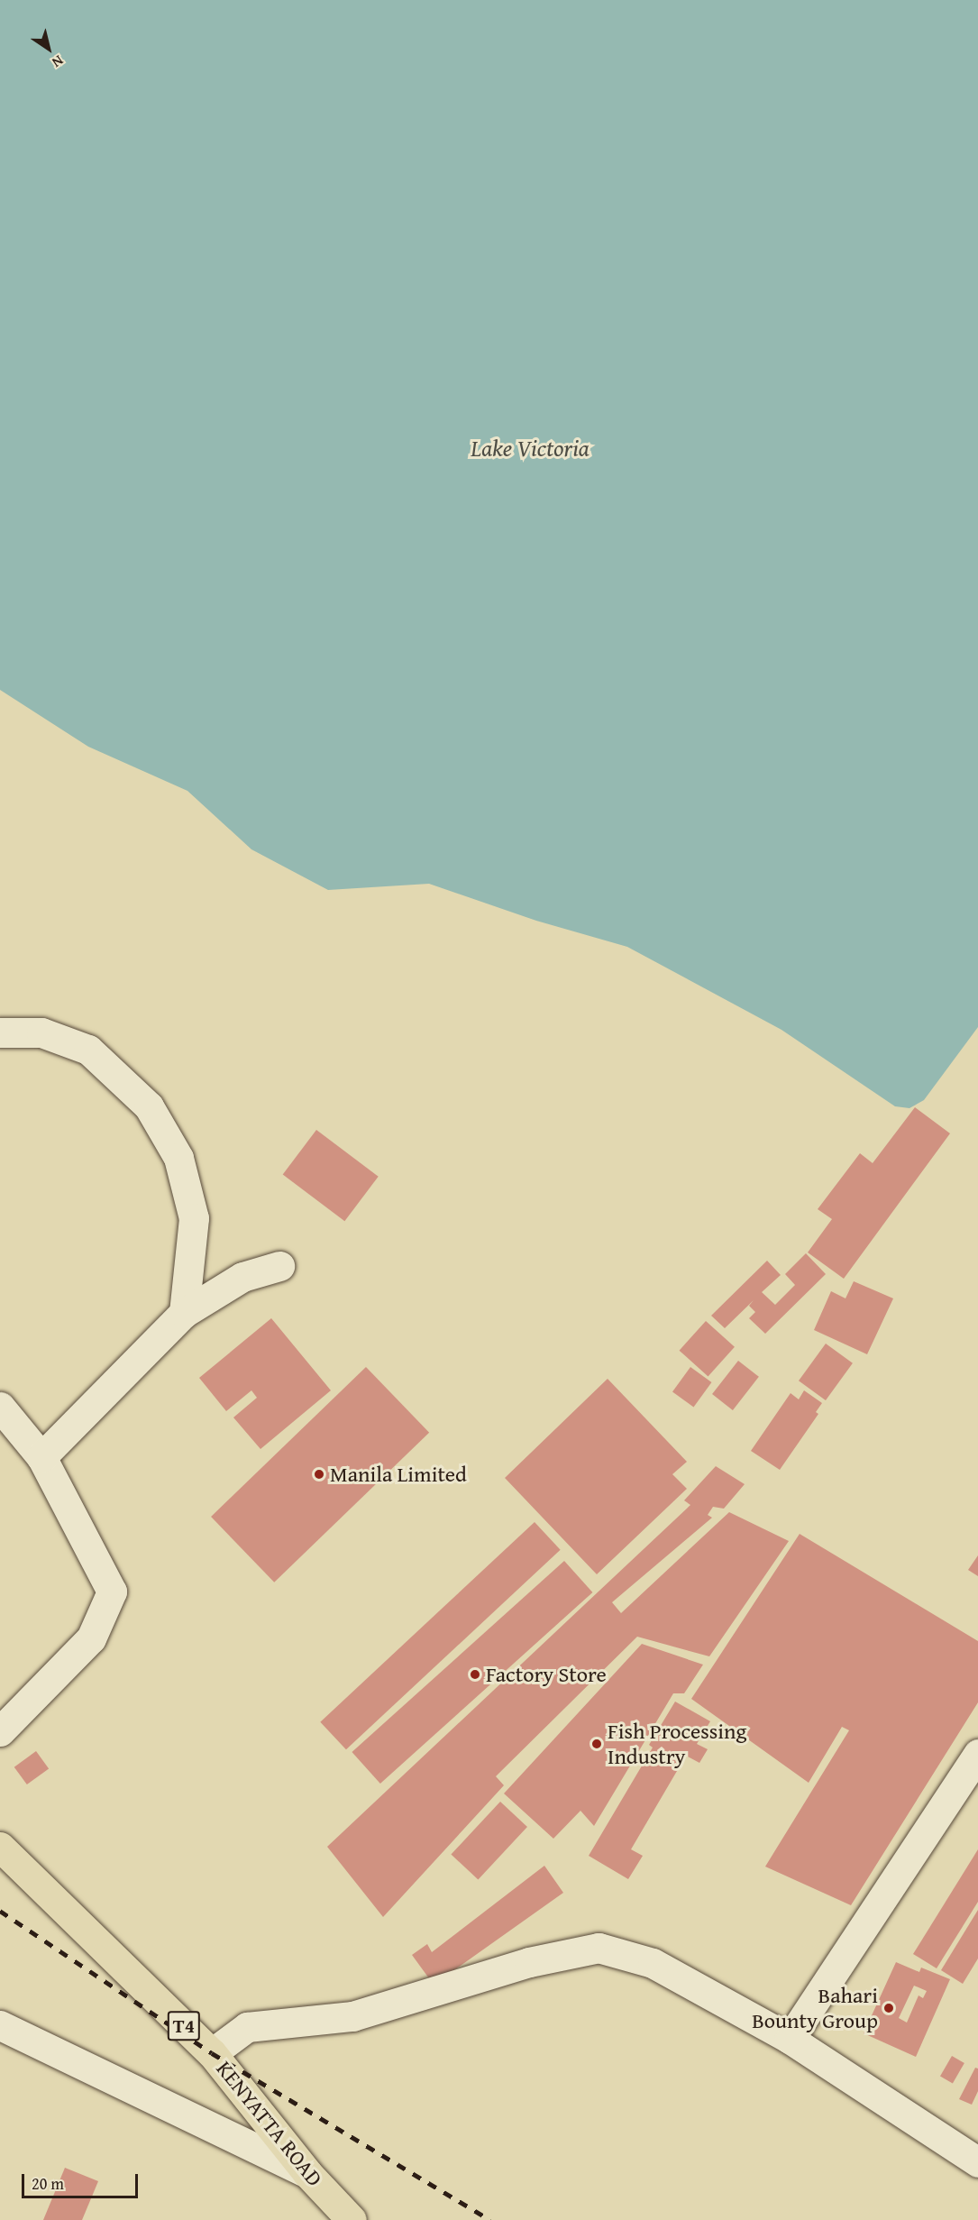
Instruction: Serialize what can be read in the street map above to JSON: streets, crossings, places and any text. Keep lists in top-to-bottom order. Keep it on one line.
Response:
{"streets":{"highway":["T4","KENYATTA ROAD"]},"water":["Lake Victoria"],"places":["Manila Limited","Factory Store","Fish Processing Industry","Bahari Bounty Group"],"scale_bar":"20 m","north":"bottom right"}
